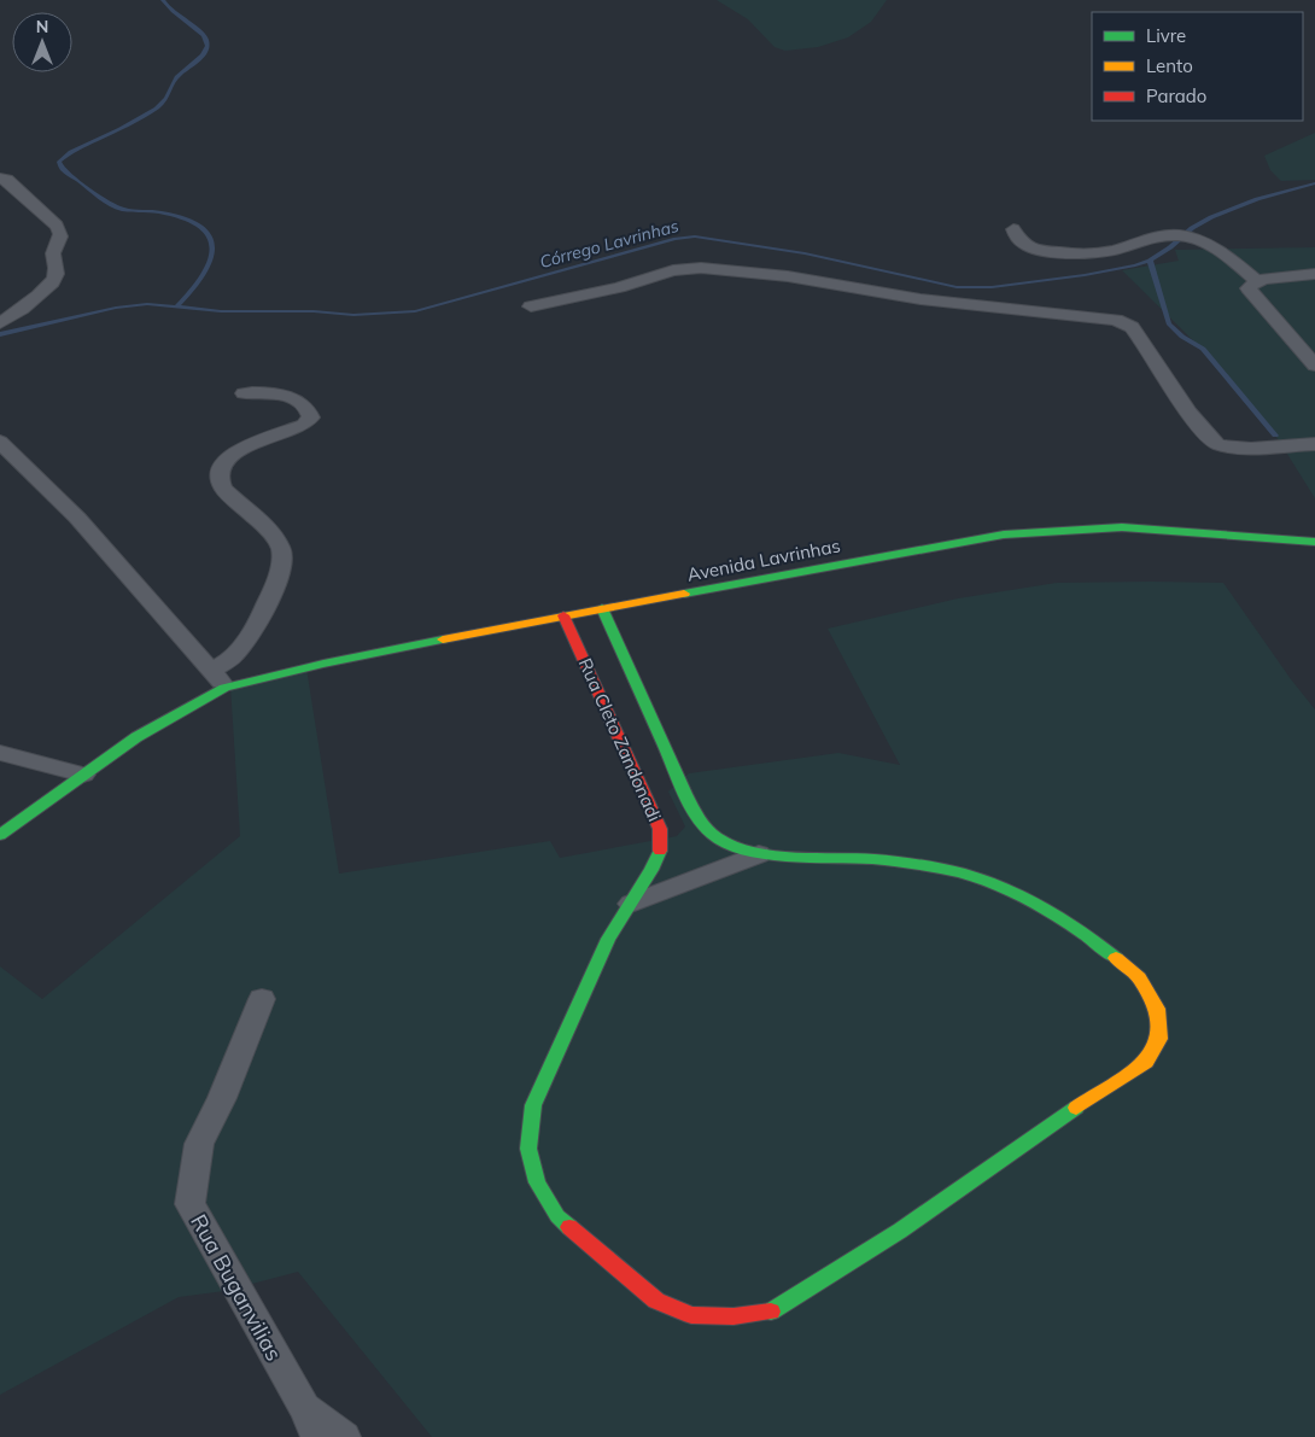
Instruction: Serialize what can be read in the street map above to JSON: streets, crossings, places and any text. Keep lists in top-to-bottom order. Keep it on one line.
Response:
{"streets":{"street":["Avenida Lavrinhas","Rua Cleto Zandonadi","Rua Buganvilias"]},"crossings":[["Avenida Lavrinhas","Rua Cleto Zandonadi"]],"water":["Córrego Lavrinhas"],"legend":["Livre","Lento","Parado"],"north":"top"}
